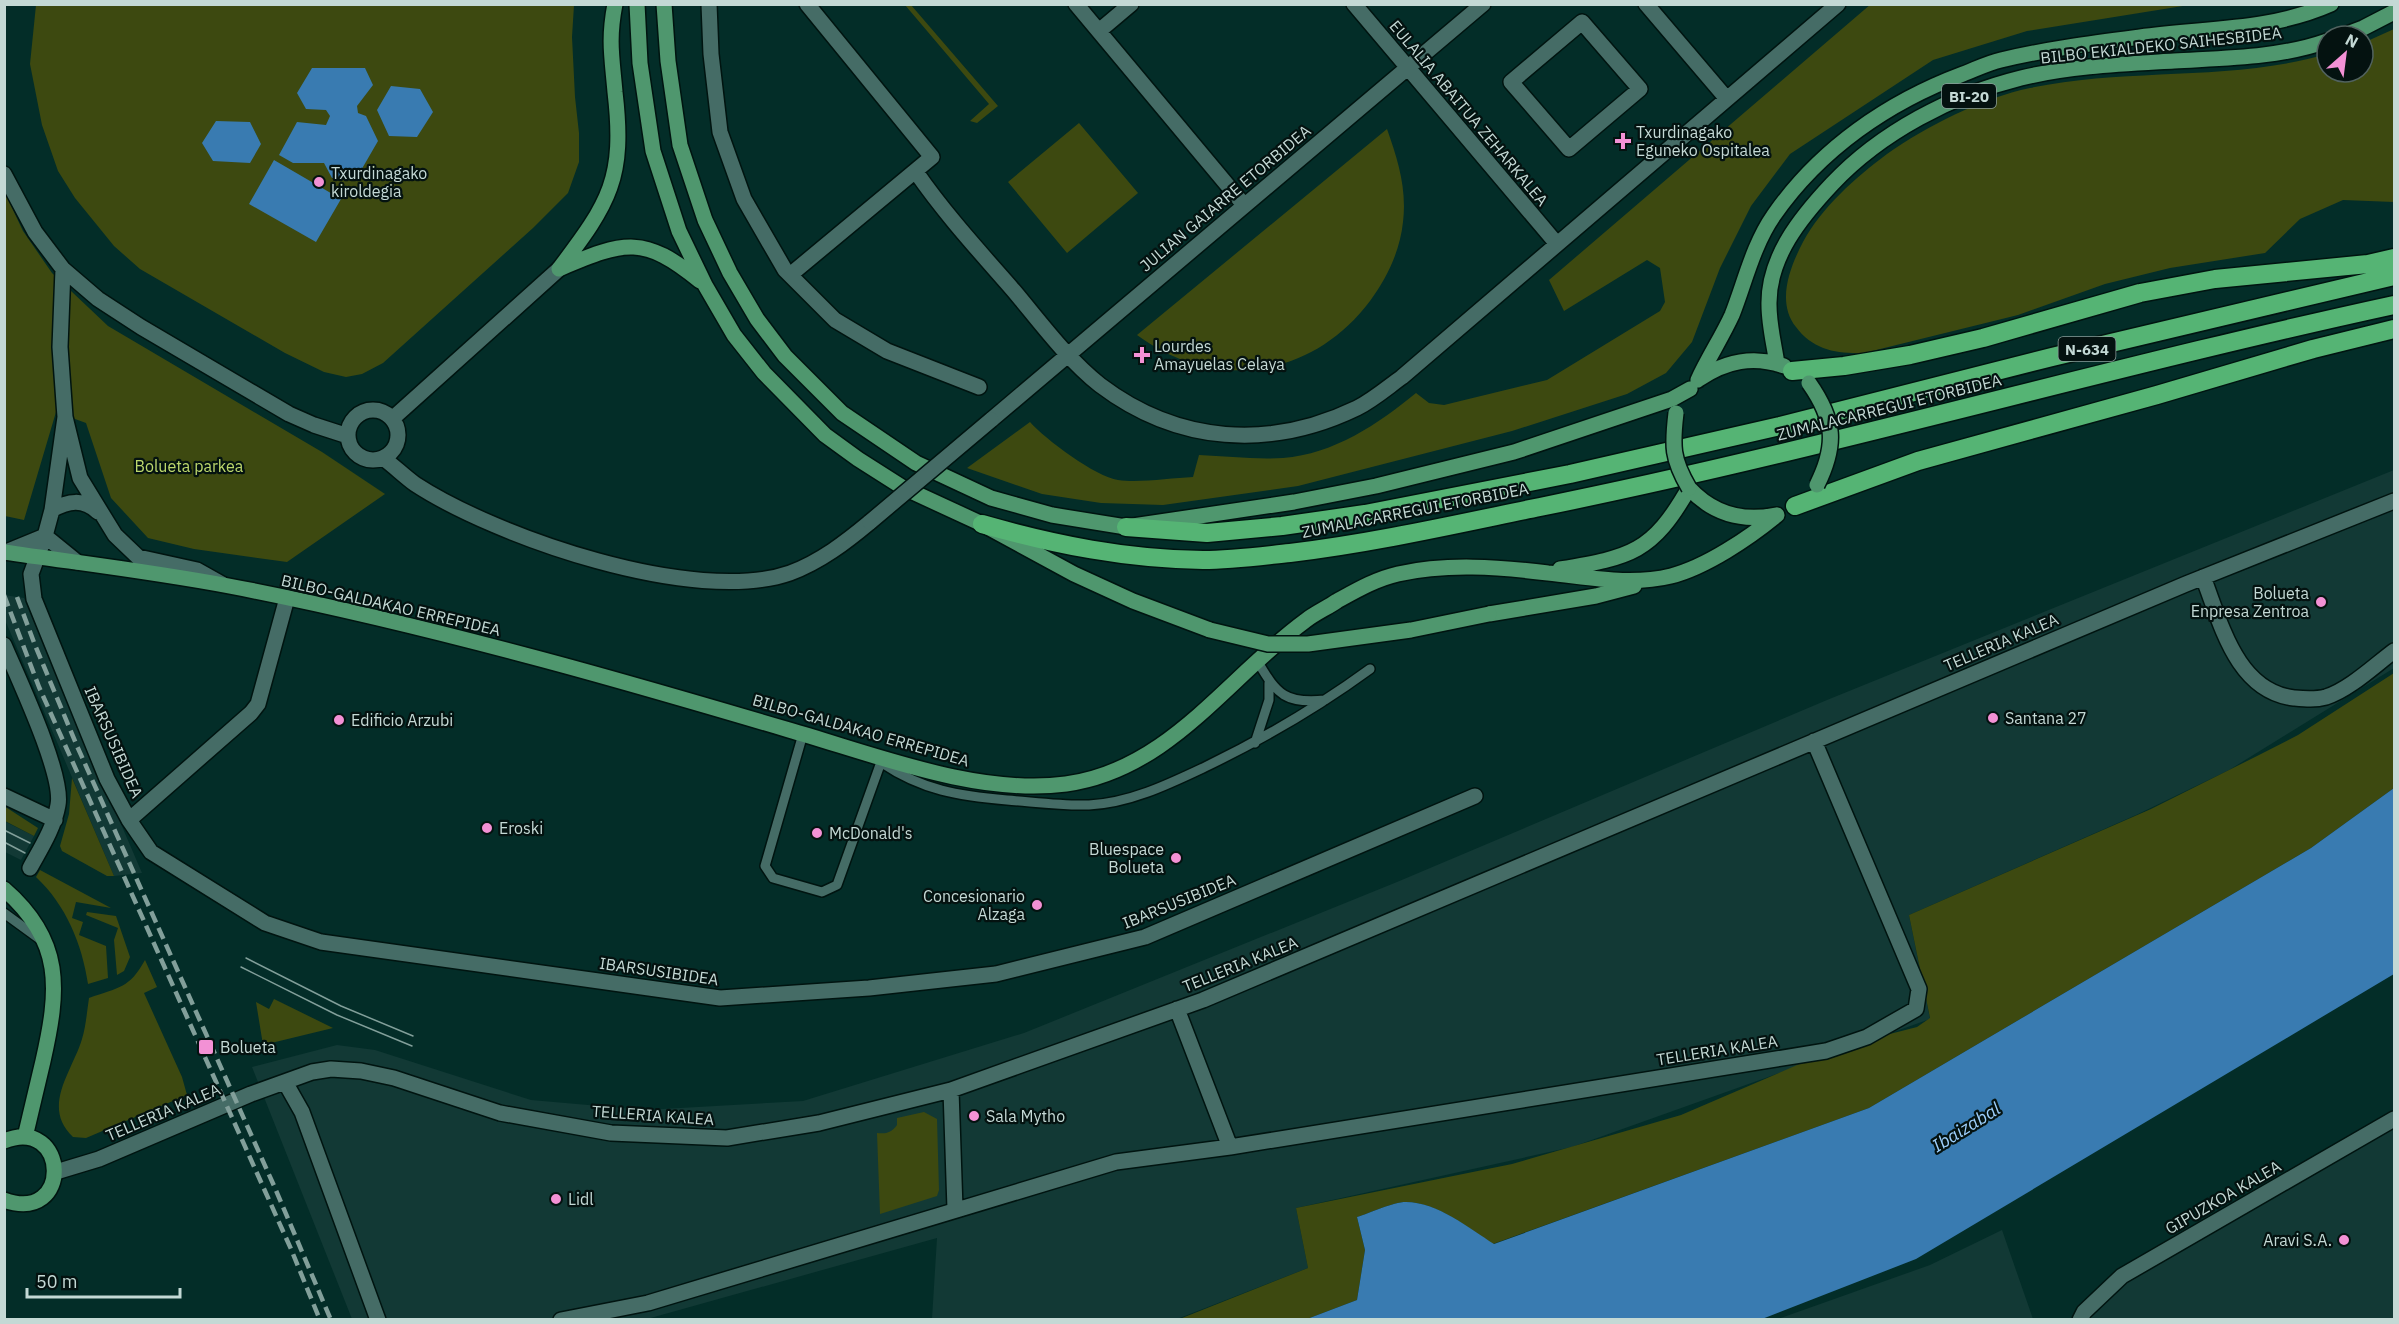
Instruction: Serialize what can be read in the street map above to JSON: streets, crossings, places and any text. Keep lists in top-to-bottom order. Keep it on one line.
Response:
{"streets":{"highway":["N-634","ZUMALACARREGUI ETORBIDEA"],"main road":["BILBO EKIALDEKO SAIHESBIDEA","BI-20","BILBO-GALDAKAO ERREPIDEA"],"street":["EULALIA ABAITUA ZEHARKALEA","JULIAN GAIARRE ETORBIDEA","TELLERIA KALEA","IBARSUSIBIDEA","GIPUZKOA KALEA"]},"crossings":[["BILBO EKIALDEKO SAIHESBIDEA","N-634"],["BILBO EKIALDEKO SAIHESBIDEA","BILBO-GALDAKAO ERREPIDEA"],["EULALIA ABAITUA ZEHARKALEA","JULIAN GAIARRE ETORBIDEA"],["N-634","BILBO-GALDAKAO ERREPIDEA"],["BILBO-GALDAKAO ERREPIDEA","IBARSUSIBIDEA"]],"water":["Ibaizabal"],"parks":["Bolueta parkea"],"places":{"health":["Txurdinagako Eguneko Ospitalea","Lourdes Amayuelas Celaya"],"other":["Txurdinagako kiroldegia","Bolueta Enpresa Zentroa","Santana 27","Edificio Arzubi","Eroski","McDonald's","Bluespace Bolueta","Concesionario Alzaga","Sala Mytho","Lidl","Aravi S.A."],"transit":["Bolueta"]},"scale_bar":"50 m","north":"top right"}
